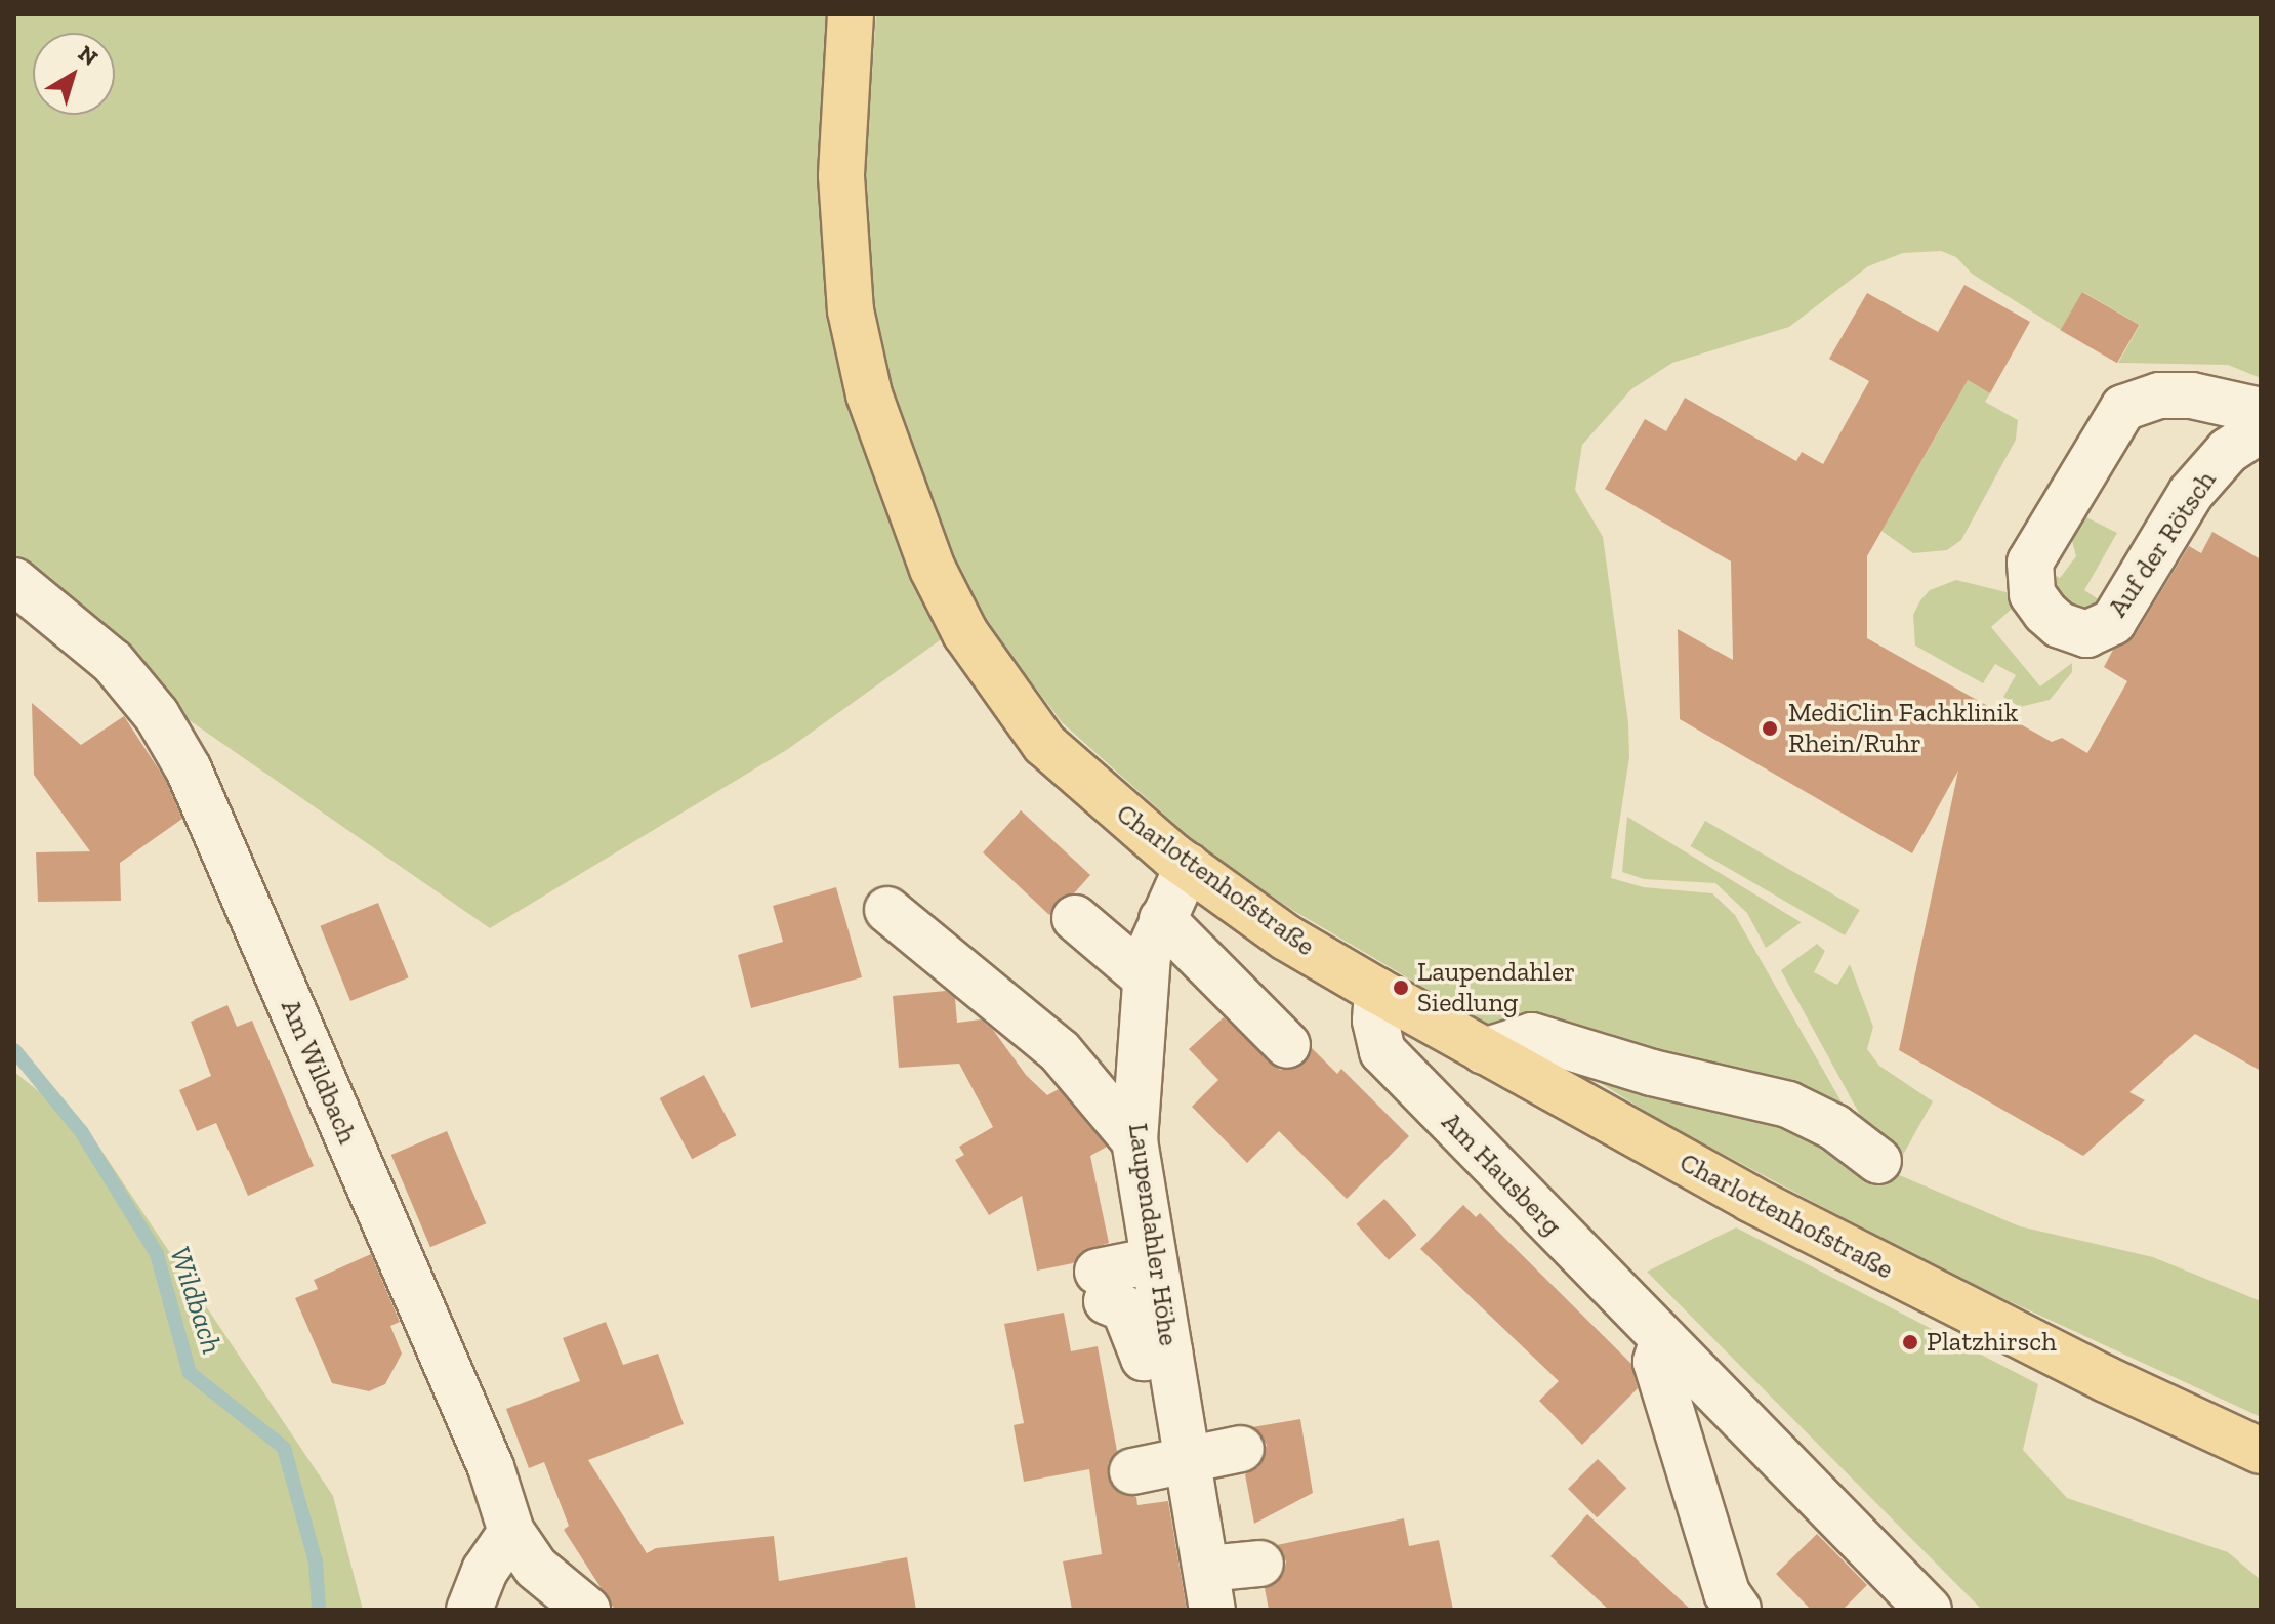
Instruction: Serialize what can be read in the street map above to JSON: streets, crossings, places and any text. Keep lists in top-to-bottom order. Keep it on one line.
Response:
{"streets":{"main road":["Charlottenhofstraße"],"street":["Auf der Rötsch","Am Wildbach","Am Hausberg","Laupendahler Höhe"]},"crossings":[["Charlottenhofstraße","Am Hausberg"],["Charlottenhofstraße","Laupendahler Höhe"]],"water":["Wildbach"],"places":["MediClin Fachklinik Rhein/Ruhr","Laupendahler Siedlung","Platzhirsch"],"north":"top right"}
